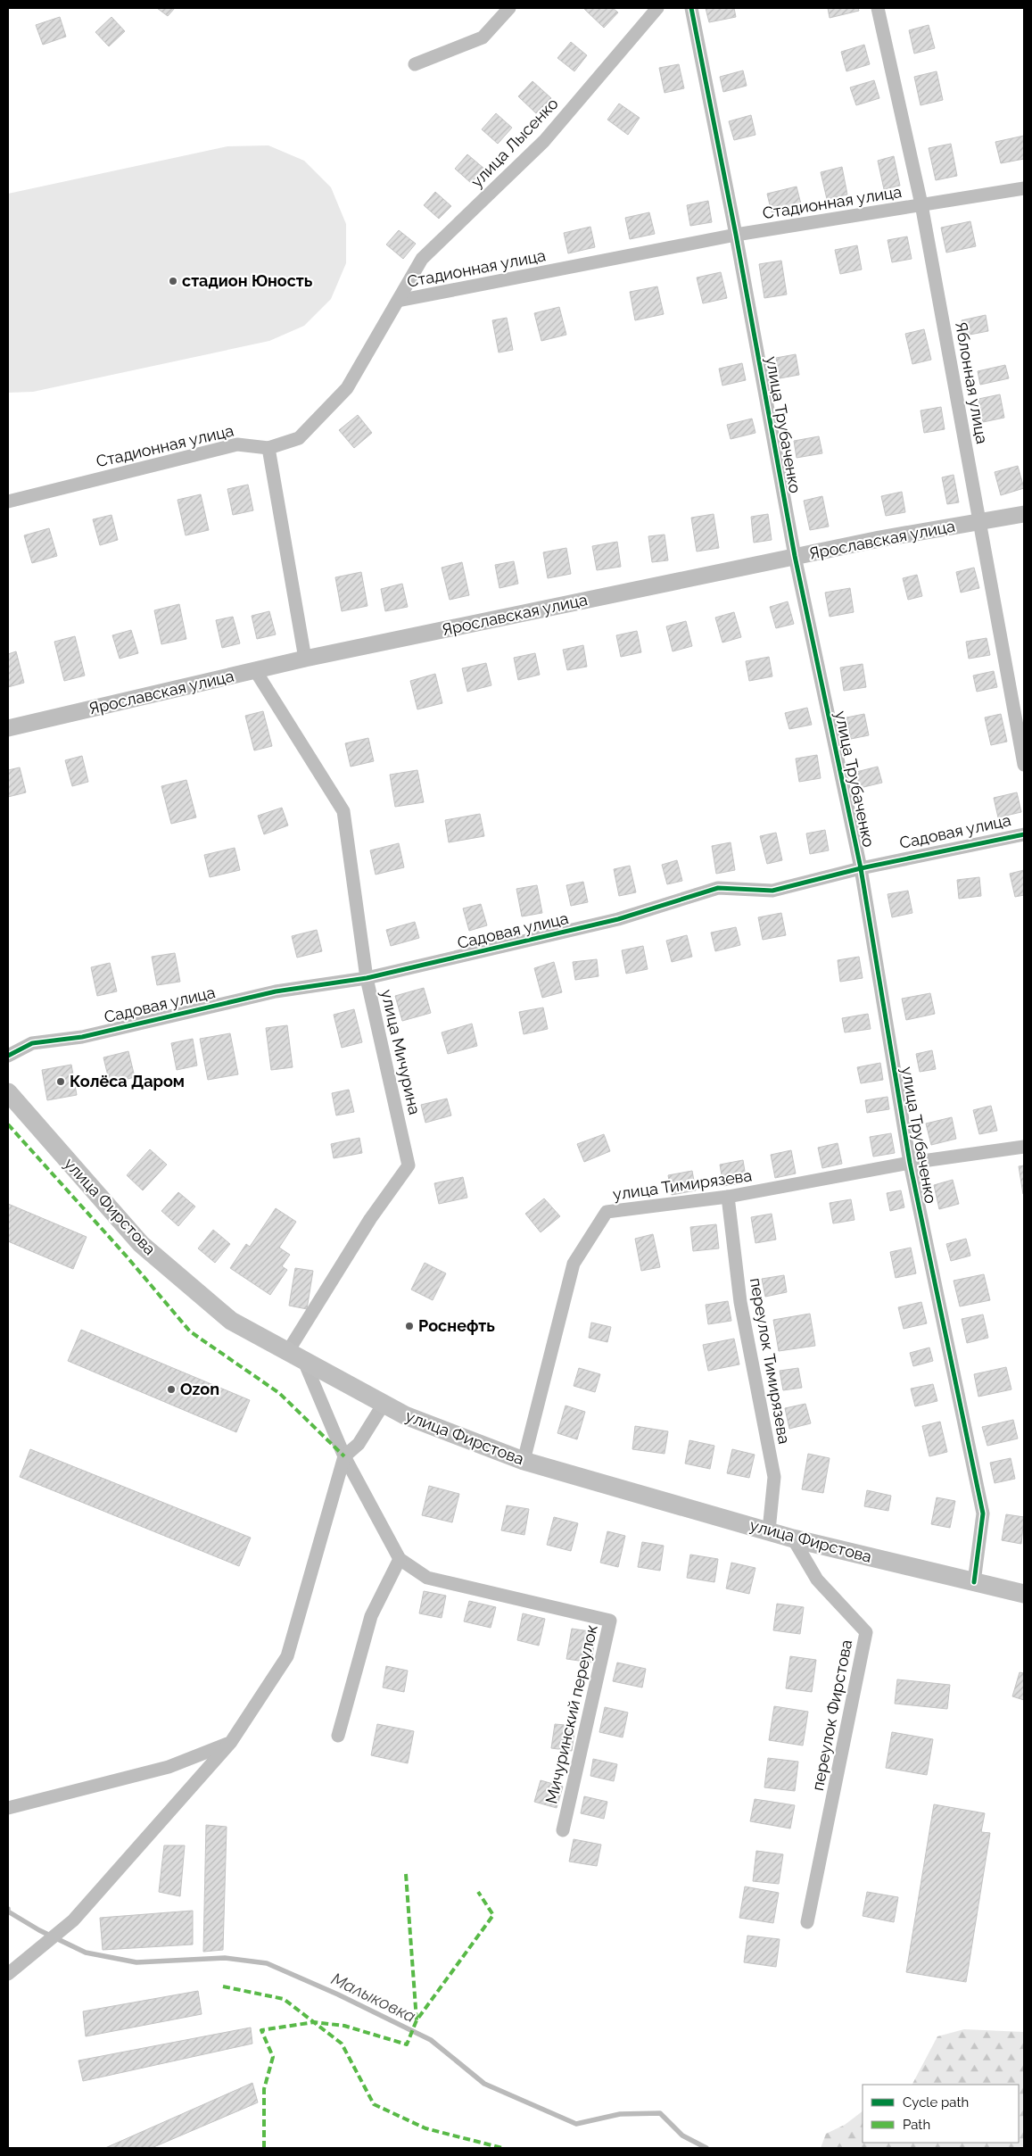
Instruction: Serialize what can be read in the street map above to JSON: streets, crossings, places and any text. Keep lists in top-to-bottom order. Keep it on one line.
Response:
{"streets":{"main road":["улица Фирстова"],"street":["улица Лысенко","Стадионная улица","Яблонная улица","улица Трубаченко","Ярославская улица","Садовая улица","улица Мичурина","улица Тимирязева","переулок Тимирязева","Мичуринский переулок","переулок Фирстова"]},"crossings":[["улица Лысенко","Стадионная улица"],["Стадионная улица","Яблонная улица"],["Стадионная улица","улица Трубаченко"],["Яблонная улица","Ярославская улица"],["улица Трубаченко","Ярославская улица"],["улица Трубаченко","Садовая улица"],["улица Трубаченко","улица Тимирязева"],["улица Трубаченко","улица Фирстова"],["Ярославская улица","улица Мичурина"],["Садовая улица","улица Мичурина"],["улица Мичурина","улица Фирстова"],["улица Мичурина","Мичуринский переулок"],["улица Тимирязева","улица Фирстова"],["улица Тимирязева","переулок Тимирязева"],["улица Фирстова","переулок Тимирязева"],["улица Фирстова","Мичуринский переулок"],["улица Фирстова","переулок Фирстова"]],"water":["Малыковка"],"places":["стадион Юность","Колёса Даром","Роснефть","Ozon"],"legend":["Cycle path","Path"]}
